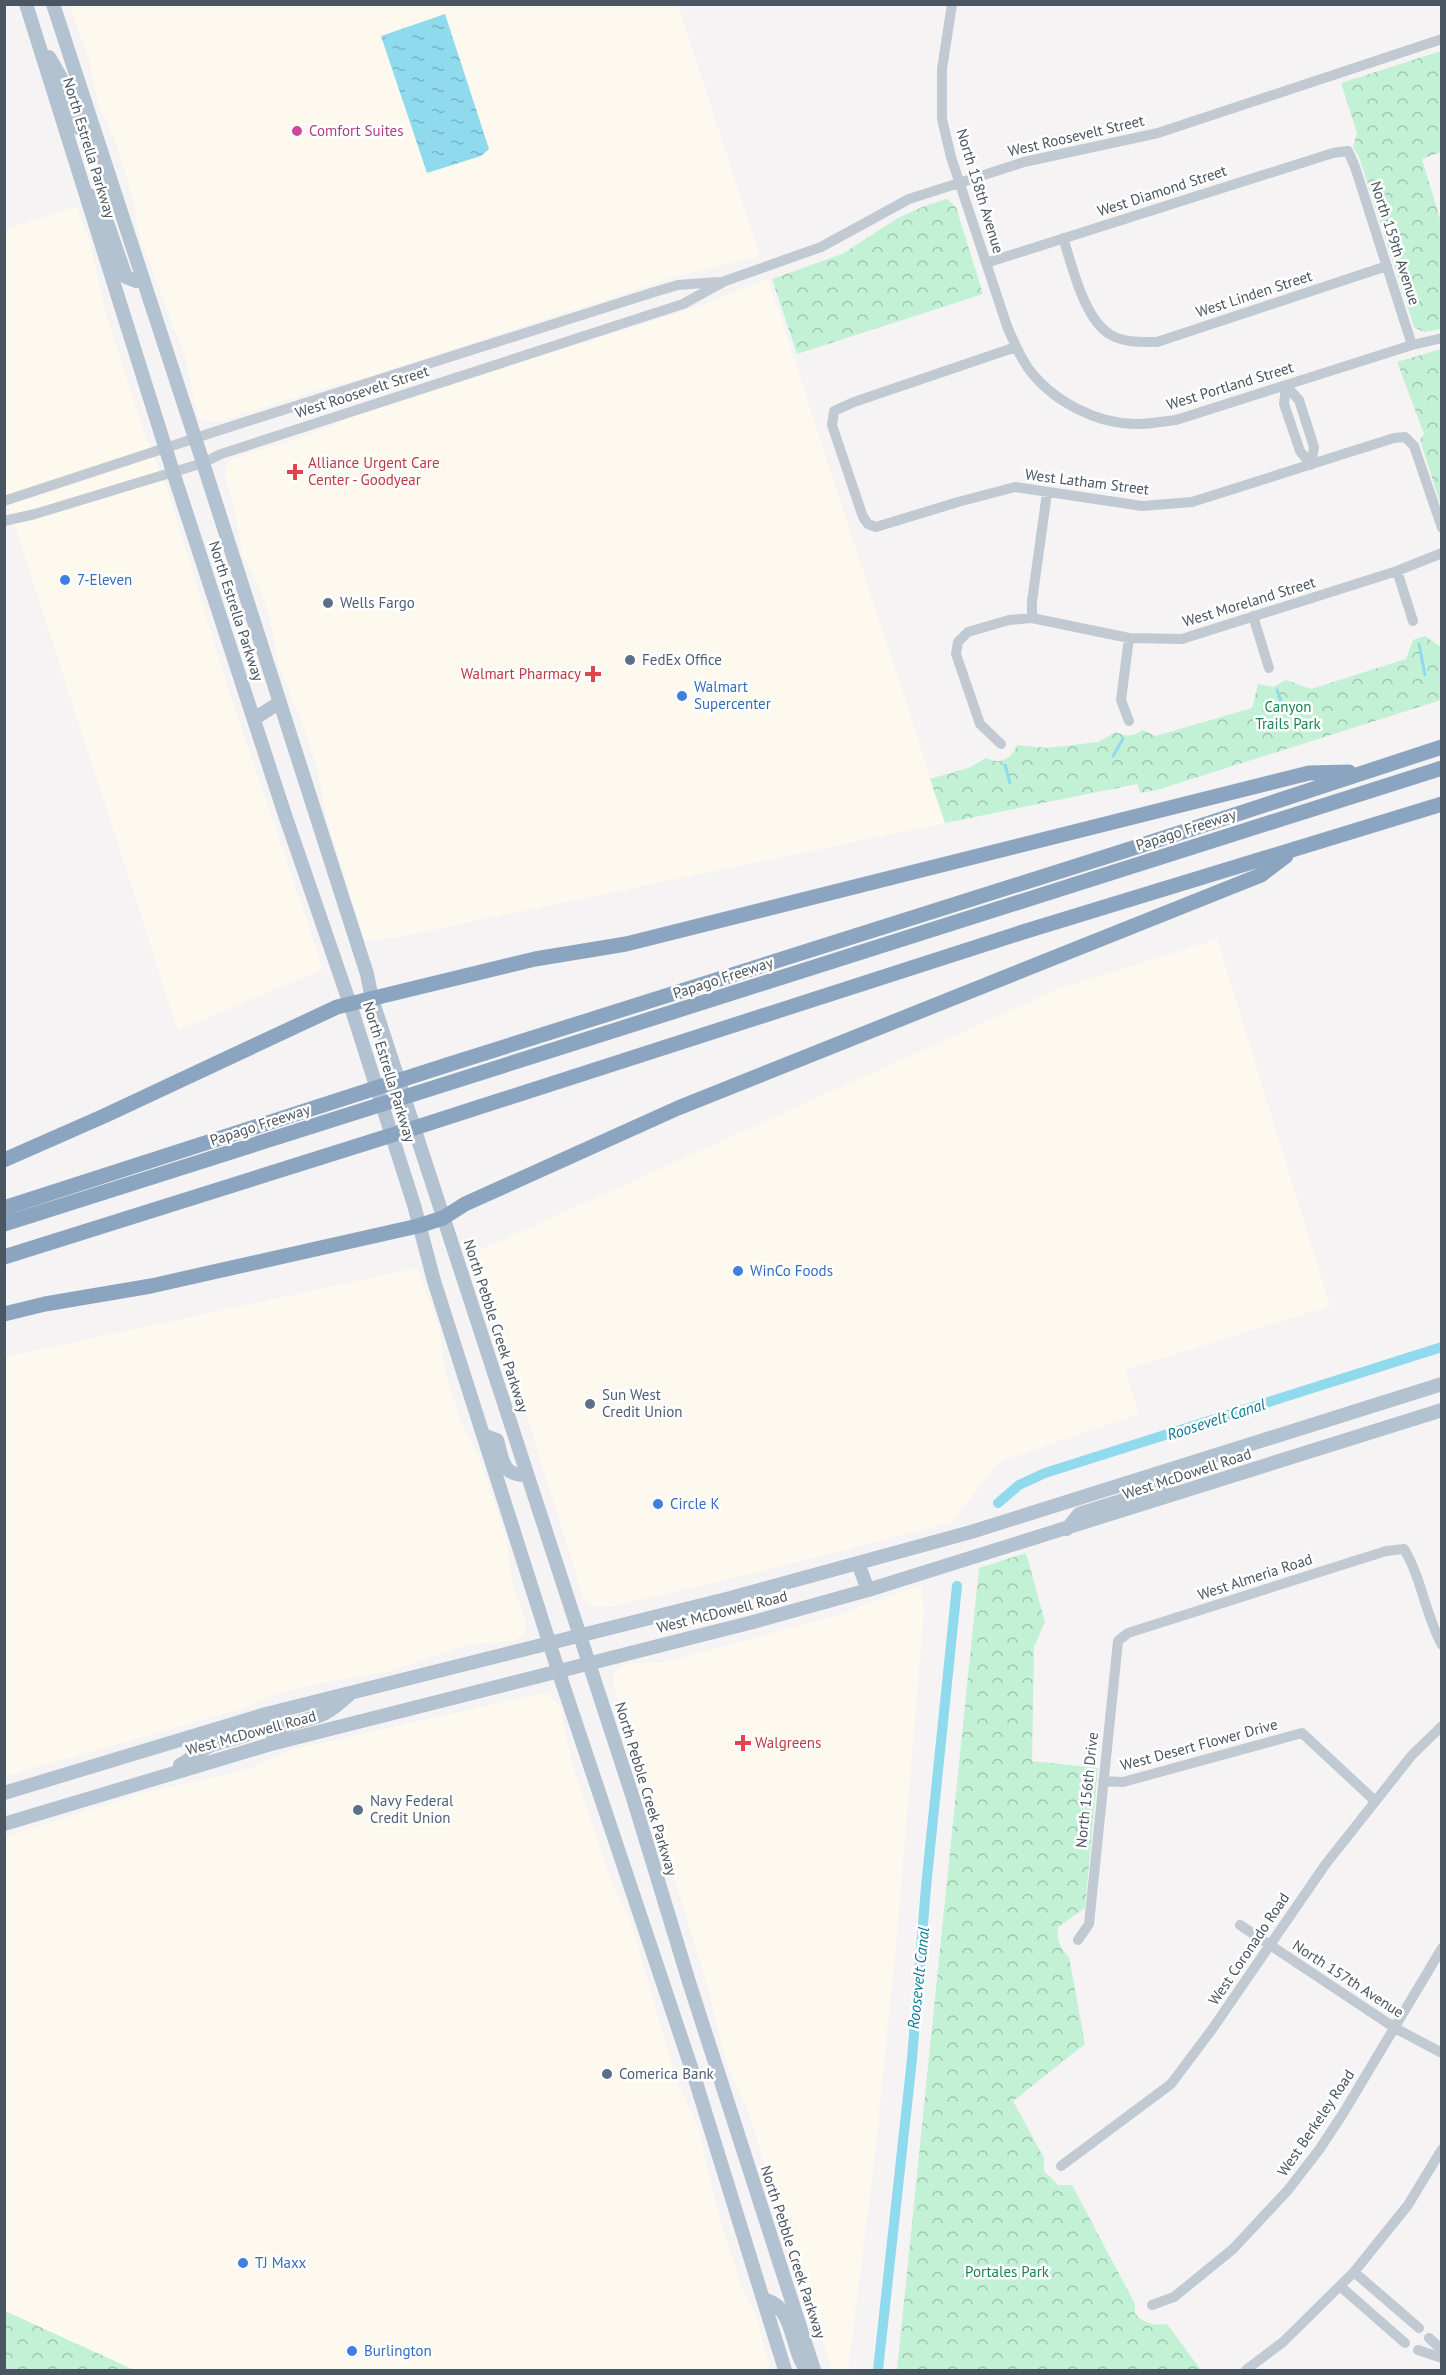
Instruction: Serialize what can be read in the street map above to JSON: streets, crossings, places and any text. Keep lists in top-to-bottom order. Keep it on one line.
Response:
{"streets":{"highway":["Papago Freeway"],"main road":["North Estrella Parkway","North Pebble Creek Parkway","West McDowell Road"],"street":["West Roosevelt Street","North 158th Avenue","West Diamond Street","North 159th Avenue","West Linden Street","West Portland Street","West Latham Street","West Moreland Street","West Almeria Road","West Desert Flower Drive","North 156th Drive","West Coronado Road","North 157th Avenue","West Berkeley Road"]},"crossings":[["West Roosevelt Street","North Estrella Parkway"],["West Roosevelt Street","North 158th Avenue"],["North Estrella Parkway","North Pebble Creek Parkway"],["North 158th Avenue","West Diamond Street"],["North 158th Avenue","West Portland Street"],["North 158th Avenue","West Latham Street"],["West Diamond Street","North 159th Avenue"],["West Diamond Street","West Linden Street"],["North 159th Avenue","West Linden Street"],["North 159th Avenue","West Portland Street"],["West Portland Street","West Latham Street"],["North Pebble Creek Parkway","West McDowell Road"],["West Almeria Road","North 156th Drive"],["West Desert Flower Drive","North 156th Drive"],["West Desert Flower Drive","West Coronado Road"],["West Coronado Road","North 157th Avenue"],["North 157th Avenue","West Berkeley Road"]],"water":["Roosevelt Canal"],"parks":["Canyon Trails Park","Portales Park"],"places":{"other":["Comfort Suites","7-Eleven","Wells Fargo","FedEx Office","Walmart Supercenter","WinCo Foods","Sun West Credit Union","Circle K","Navy Federal Credit Union","Comerica Bank","TJ Maxx","Burlington"],"health":["Alliance Urgent Care Center - Goodyear","Walmart Pharmacy","Walgreens"]}}
